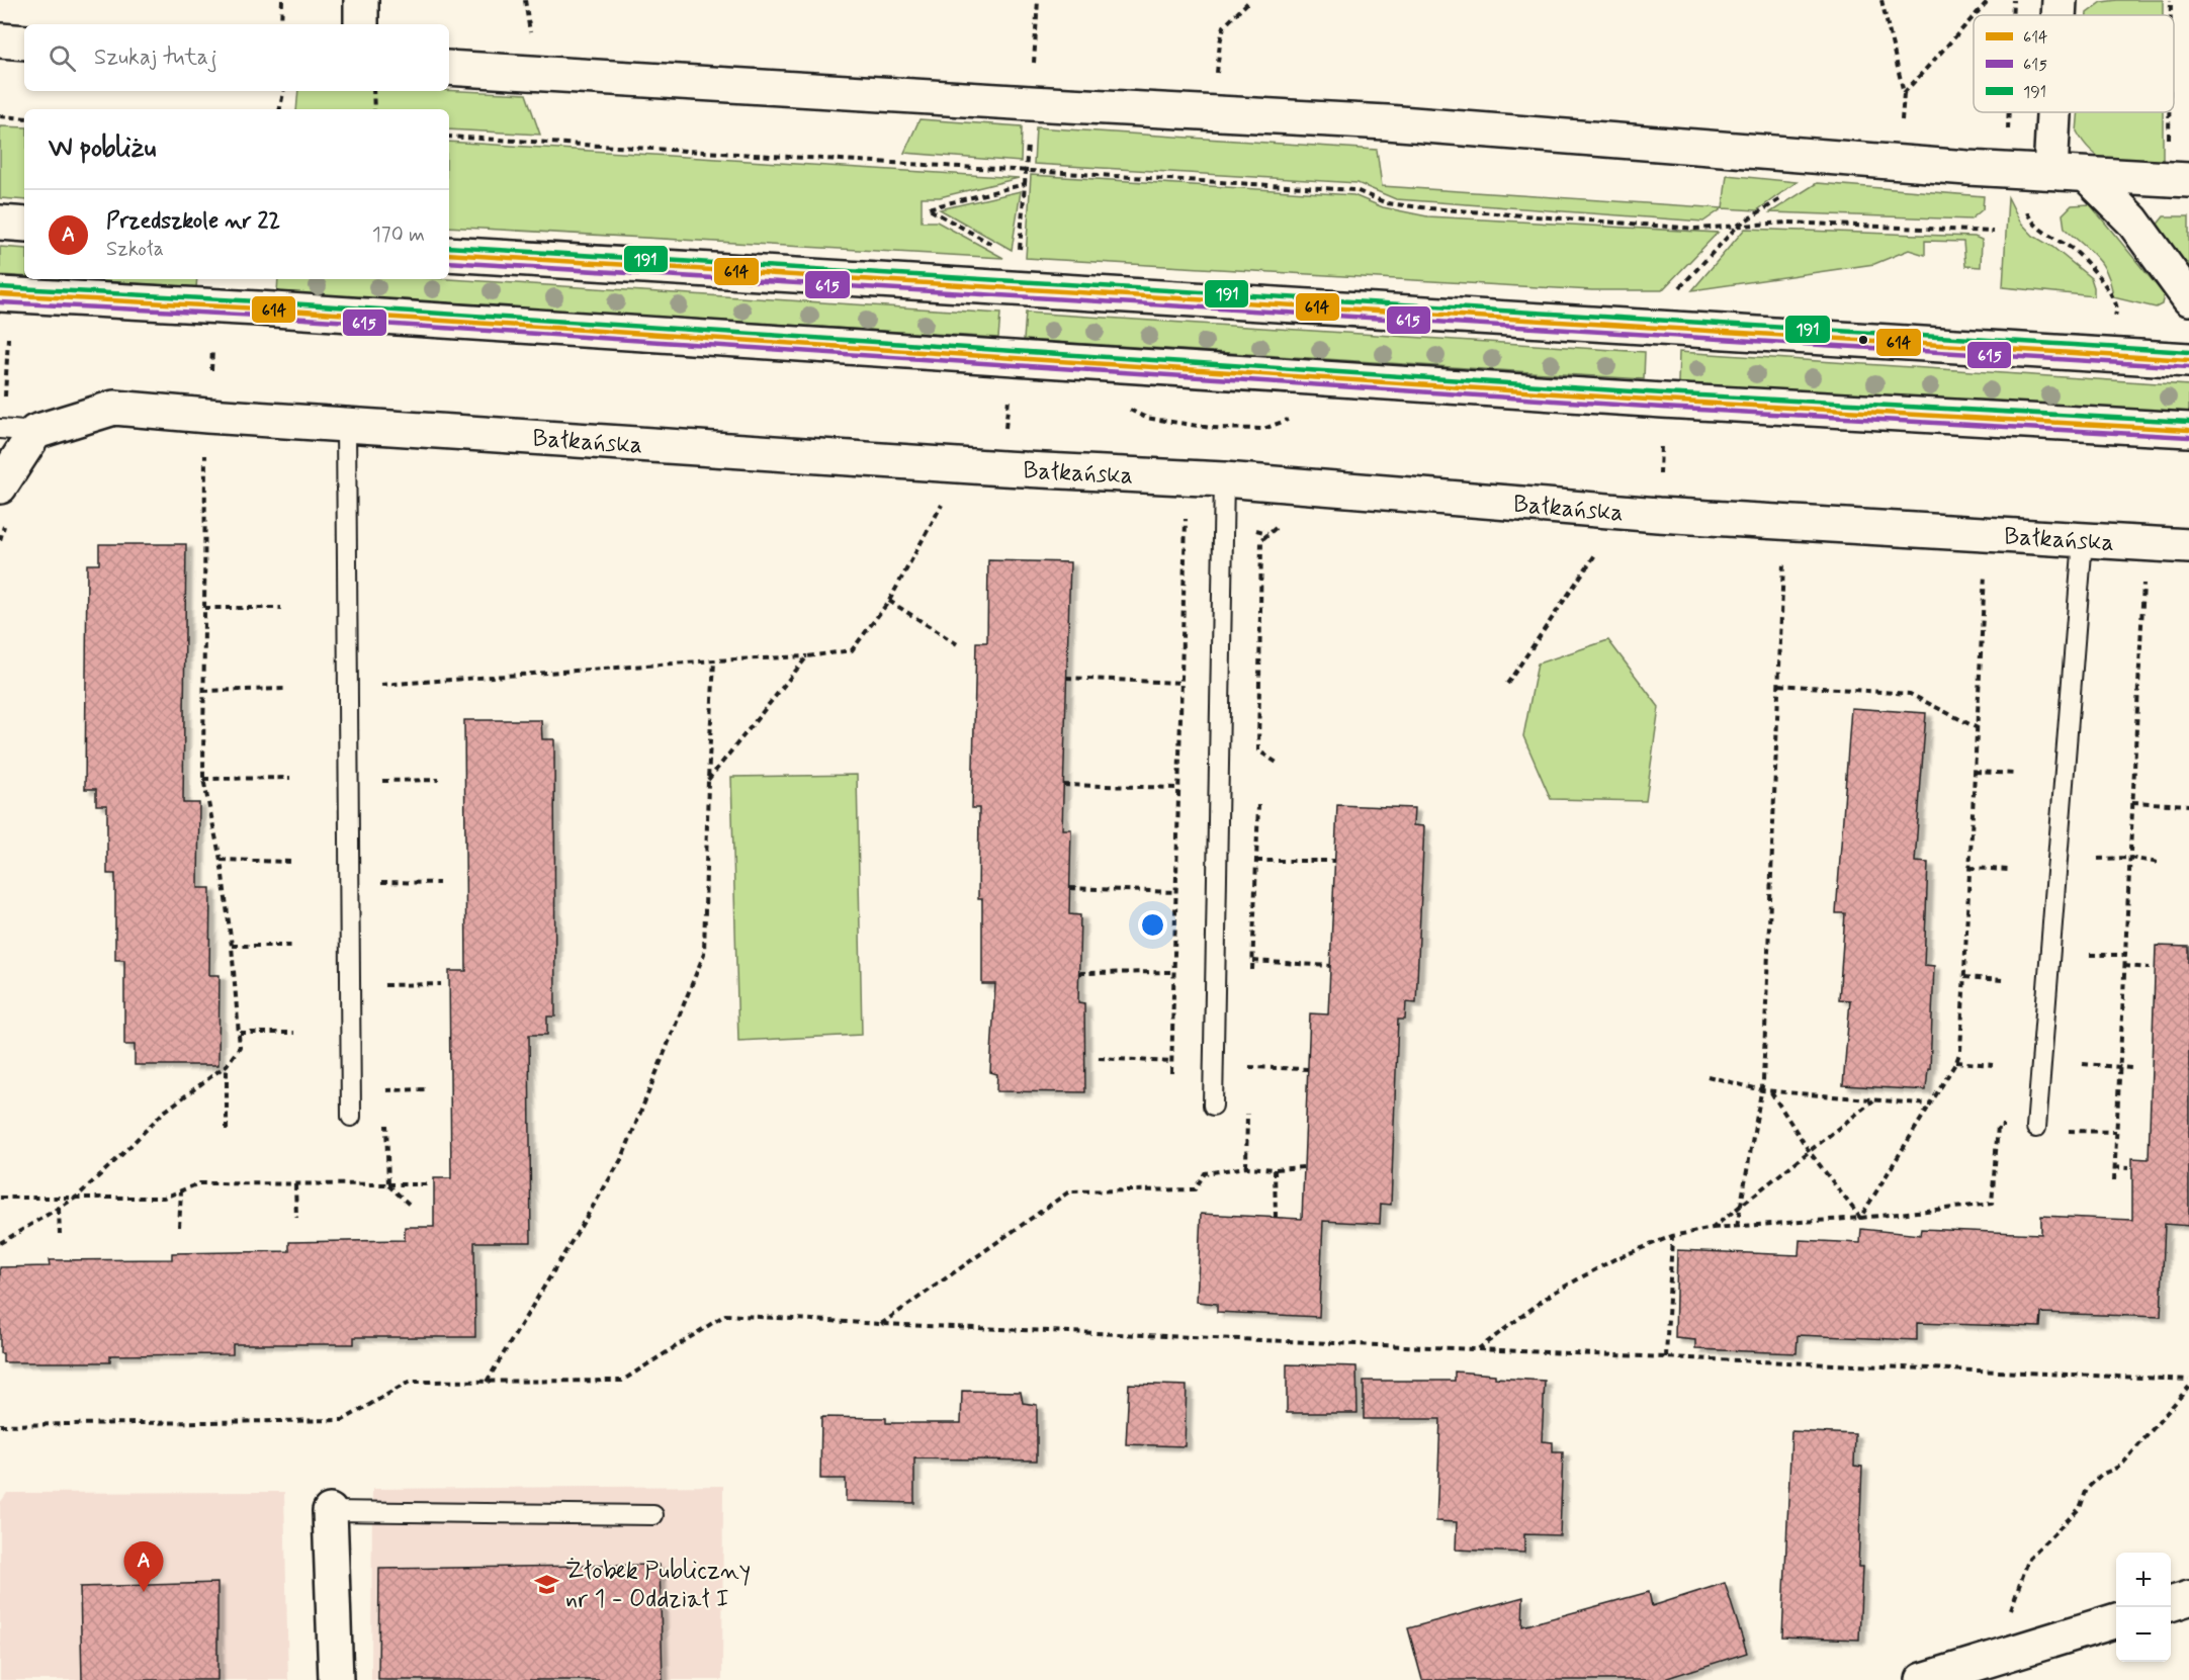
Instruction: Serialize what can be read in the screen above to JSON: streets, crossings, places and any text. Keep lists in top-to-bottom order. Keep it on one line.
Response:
{"streets":{"street":["Bałkańska"]},"places":{"school or university":["Żłobek Publiczny nr 1 - Oddział I"]},"lines":["transit line 191","transit line 614","transit line 615"],"legend":["614","615","191"],"page":{"search":"Szukaj tutaj","heading":"W pobliżu","list":[{"mark":"A","name":"Przedszkole nr 22","note":"Szkoła","value":"170 m"}],"pins":"A","map_buttons":["+","−"]}}
